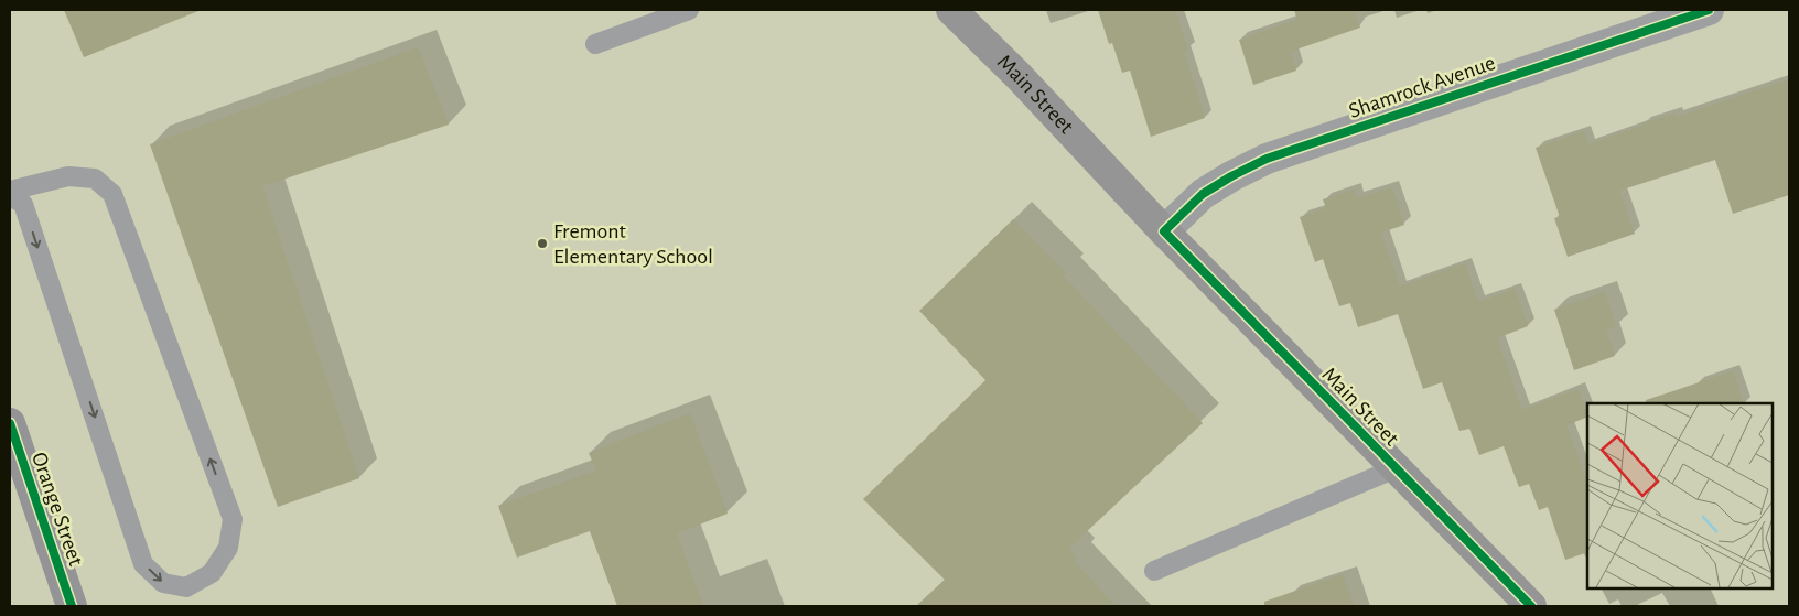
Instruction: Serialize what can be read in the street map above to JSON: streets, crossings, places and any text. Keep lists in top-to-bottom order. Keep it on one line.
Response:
{"streets":{"main road":["Main Street"],"street":["Shamrock Avenue","Orange Street"]},"crossings":[["Shamrock Avenue","Main Street"]],"places":["Fremont Elementary School"]}
